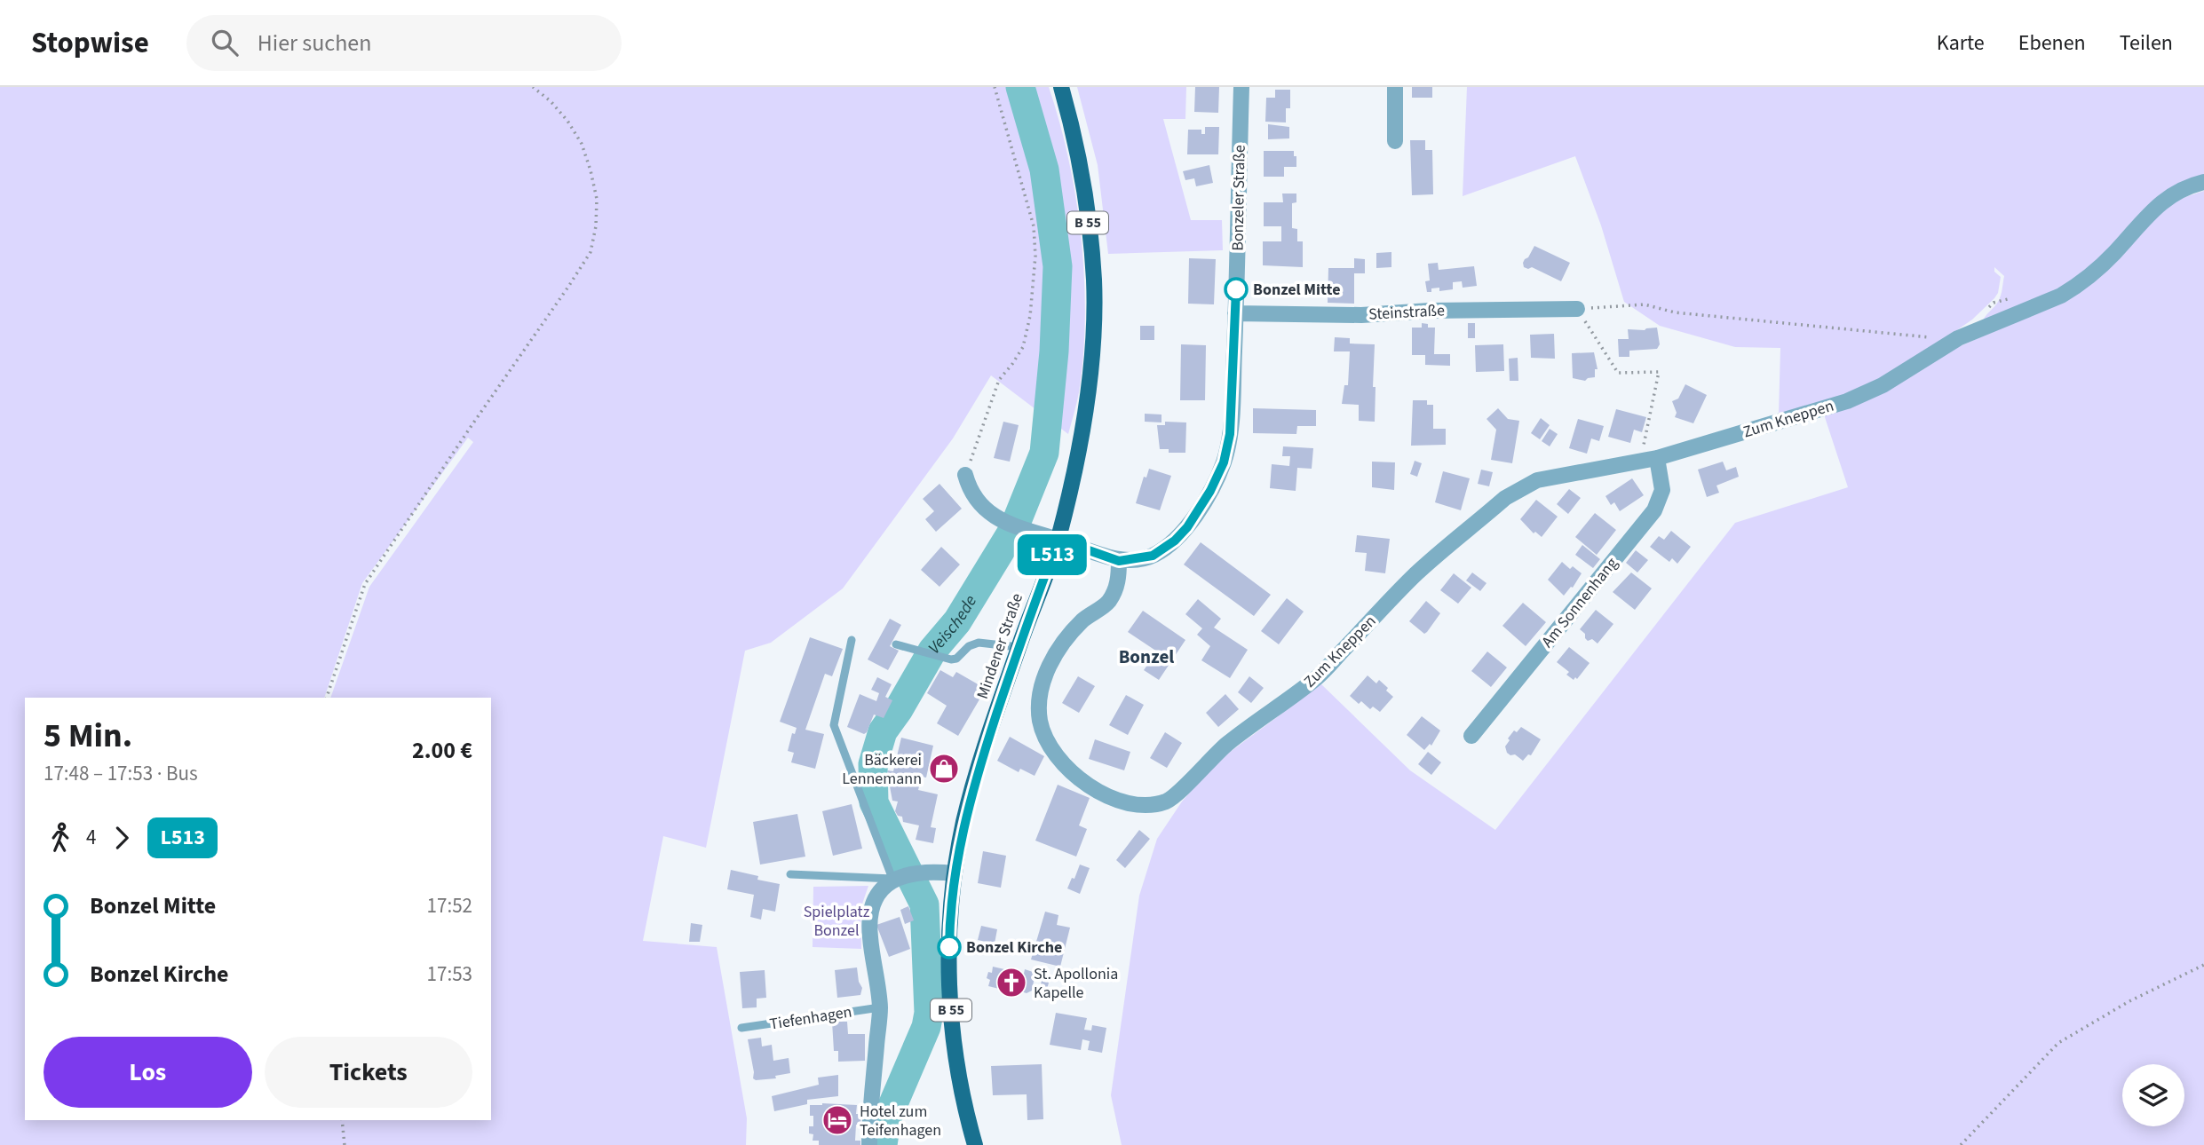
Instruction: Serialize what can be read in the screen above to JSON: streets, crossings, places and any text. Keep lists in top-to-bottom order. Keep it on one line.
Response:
{"streets":{"main road":["B 55","Mindener Straße"],"street":["Bonzeler Straße","Steinstraße","Zum Kneppen","Am Sonnenhang"],"lane":["Tiefenhagen"]},"crossings":[["Bonzeler Straße","Steinstraße"],["Bonzeler Straße","Zum Kneppen"],["Bonzeler Straße","Mindener Straße"],["Zum Kneppen","Am Sonnenhang"]],"districts":["Bonzel"],"water":["Veischede"],"parks":["Spielplatz Bonzel"],"places":{"other":["Bonzel Mitte","Bonzel Kirche"],"shop":["Bäckerei Lennemann"],"church":["St. Apollonia Kapelle"],"hotel":["Hotel zum Teifenhagen"]},"lines":["bus line L513"],"page":{"header":"Stopwise","search":"Hier suchen","nav":["Karte","Ebenen","Teilen"],"on_map":"L513","heading":["5 Min.","17:48 – 17:53 · Bus","2.00 €"],"legs":["4","L513"],"list":[{"name":"Bonzel Mitte","value":"17:52"},{"name":"Bonzel Kirche","value":"17:53"}],"buttons":["Los","Tickets"]}}
